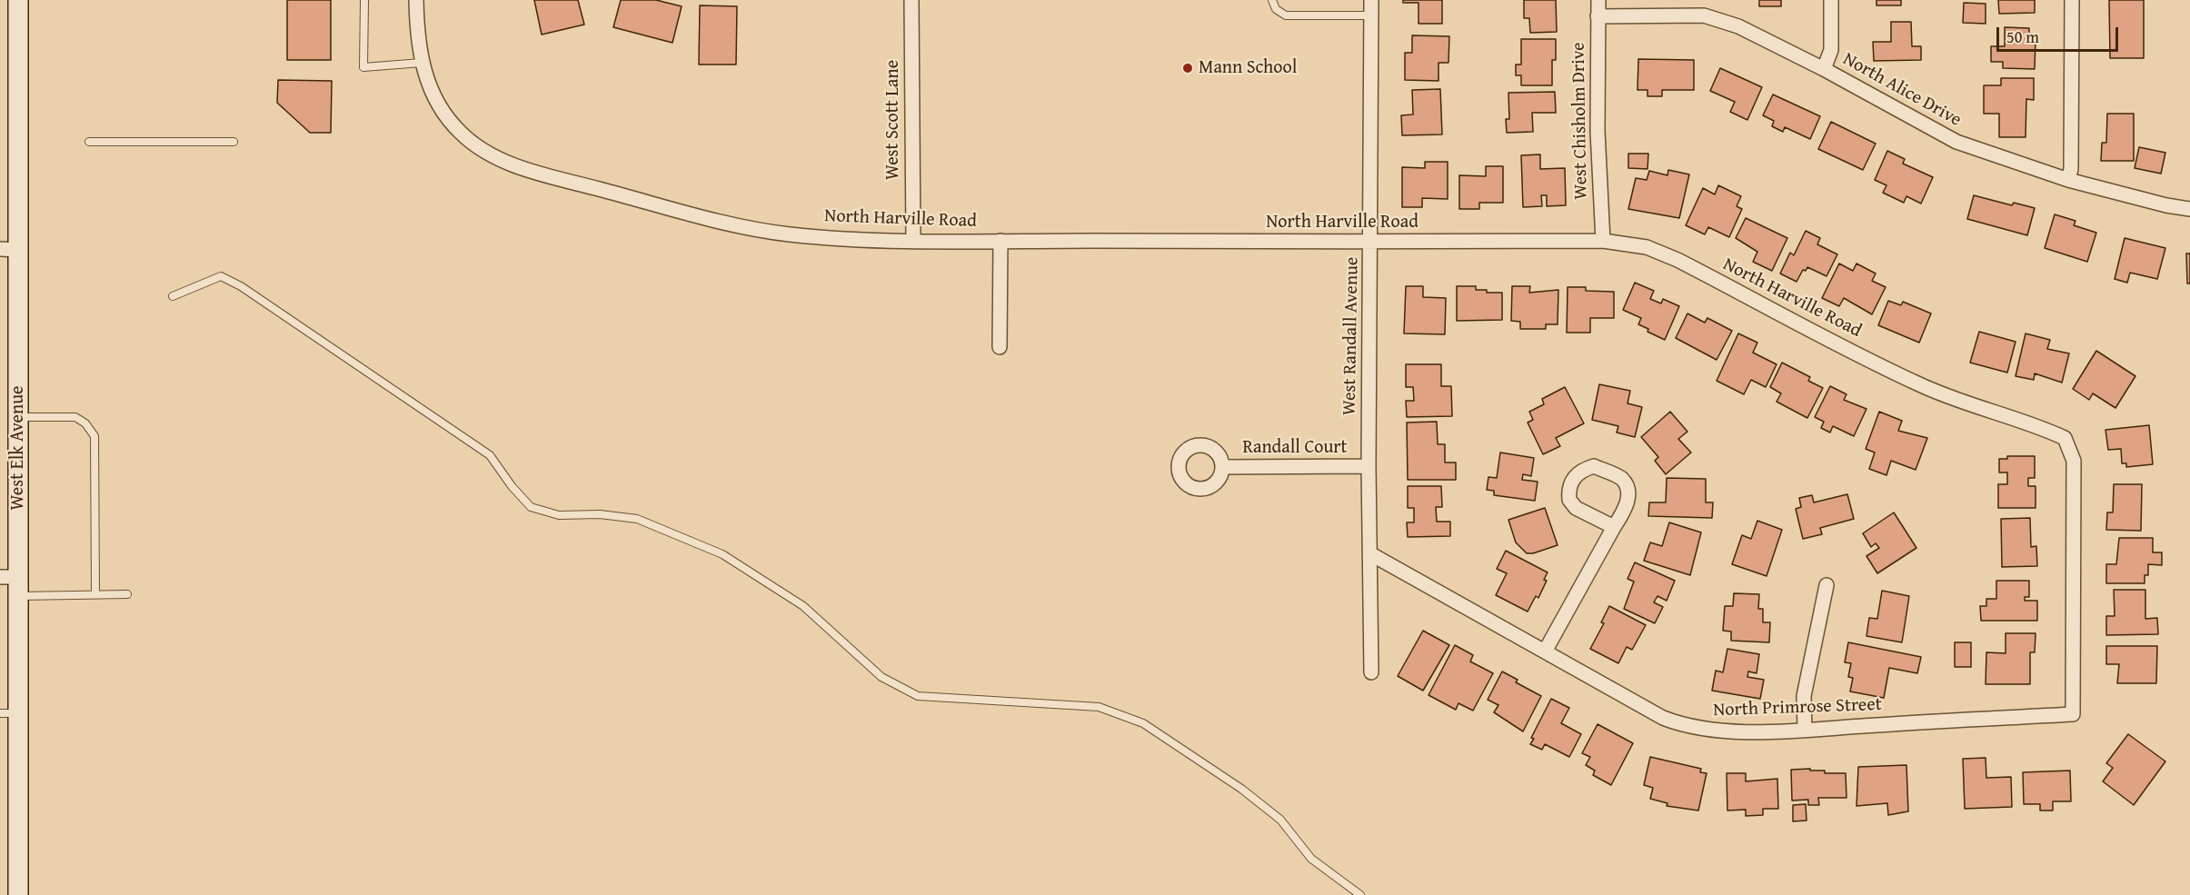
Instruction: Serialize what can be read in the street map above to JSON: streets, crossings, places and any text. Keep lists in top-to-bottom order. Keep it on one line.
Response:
{"streets":{"main road":["West Elk Avenue"],"street":["North Alice Drive","West Scott Lane","West Chisholm Drive","North Harville Road","West Randall Avenue","Randall Court","North Primrose Street"]},"crossings":[["North Alice Drive","West Chisholm Drive"],["West Scott Lane","North Harville Road"],["West Chisholm Drive","North Harville Road"],["North Harville Road","West Randall Avenue"],["North Harville Road","North Primrose Street"],["West Randall Avenue","Randall Court"],["West Randall Avenue","North Primrose Street"]],"places":["Mann School"],"scale_bar":"50 m"}
